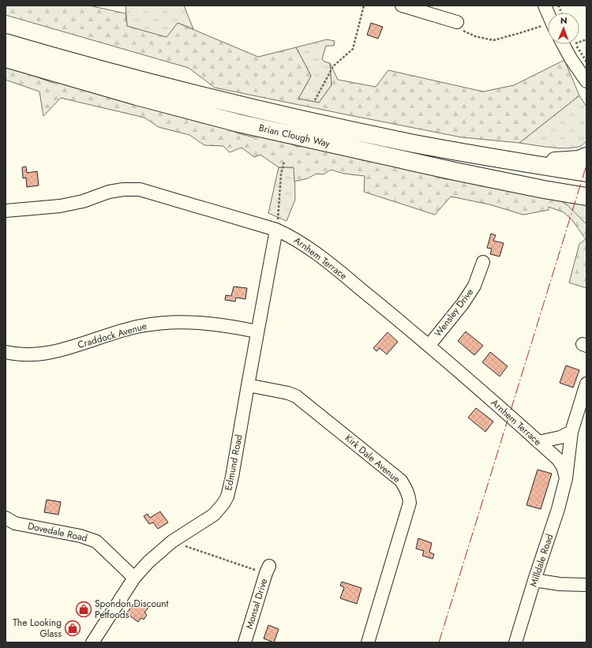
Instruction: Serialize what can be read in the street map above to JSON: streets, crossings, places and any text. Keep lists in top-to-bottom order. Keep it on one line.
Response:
{"streets":{"highway":["Brian Clough Way"],"street":["Arnhem Terrace","Wensley Drive","Craddock Avenue","Kirk Dale Avenue","Edmund Road","Dovedale Road","Milldale Road","Monsal Drive"]},"crossings":[["Arnhem Terrace","Wensley Drive"],["Arnhem Terrace","Edmund Road"],["Arnhem Terrace","Milldale Road"],["Craddock Avenue","Edmund Road"],["Kirk Dale Avenue","Edmund Road"],["Edmund Road","Dovedale Road"]],"places":{"shop":["Spondon Discount Petfoods","The Looking Glass"]},"north":"top"}
